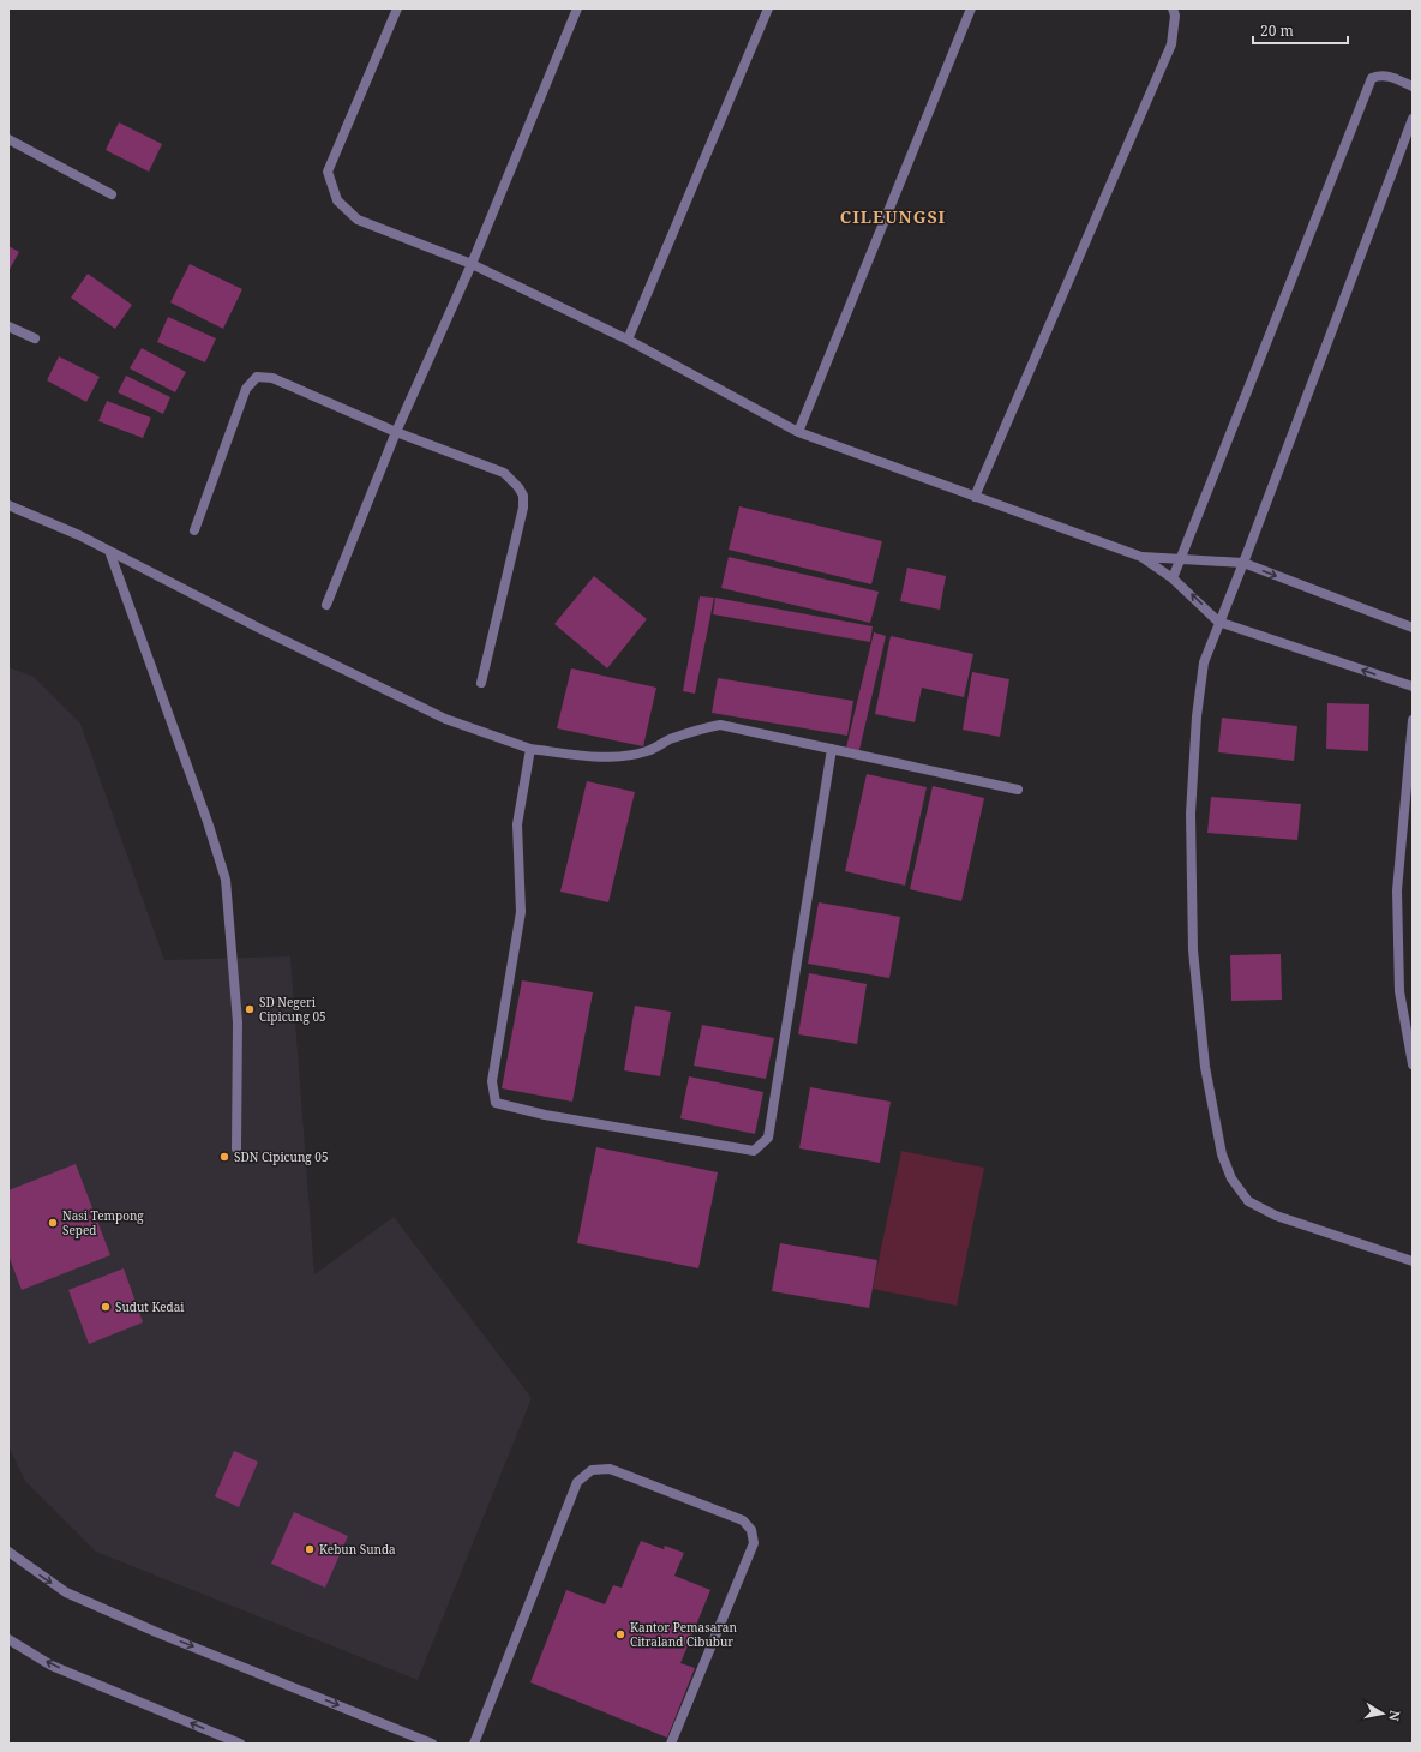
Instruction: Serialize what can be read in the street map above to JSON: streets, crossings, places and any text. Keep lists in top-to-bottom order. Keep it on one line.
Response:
{"districts":["CILEUNGSI"],"places":["SD Negeri Cipicung 05","SDN Cipicung 05","Nasi Tempong Seped","Sudut Kedai","Kebun Sunda","Kantor Pemasaran Citraland Cibubur"],"scale_bar":"20 m","north":"right"}
